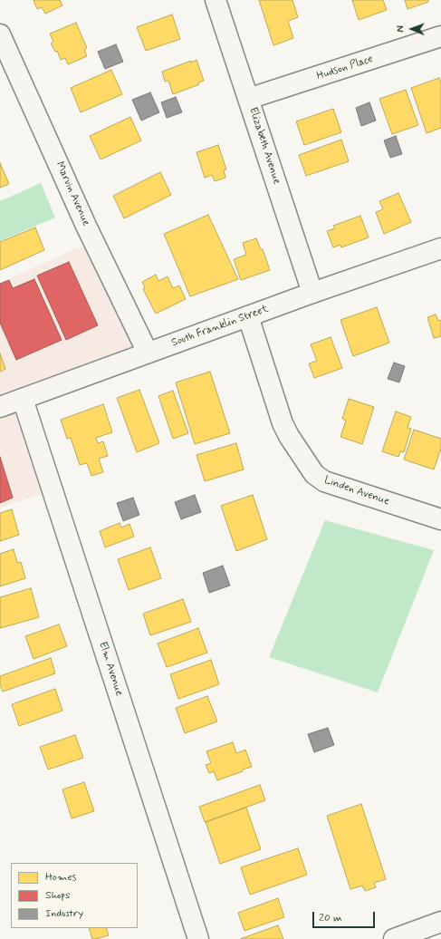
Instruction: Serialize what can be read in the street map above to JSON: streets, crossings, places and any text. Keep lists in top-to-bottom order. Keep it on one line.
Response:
{"streets":{"street":["Hudson Place","Elizabeth Avenue","Marvin Avenue","South Franklin Street","Linden Avenue","Elm Avenue"]},"crossings":[["Hudson Place","Elizabeth Avenue"],["Elizabeth Avenue","South Franklin Street"],["Marvin Avenue","South Franklin Street"],["South Franklin Street","Linden Avenue"],["South Franklin Street","Elm Avenue"]],"legend":["Homes","Shops","Industry"],"scale_bar":"20 m","north":"left"}
